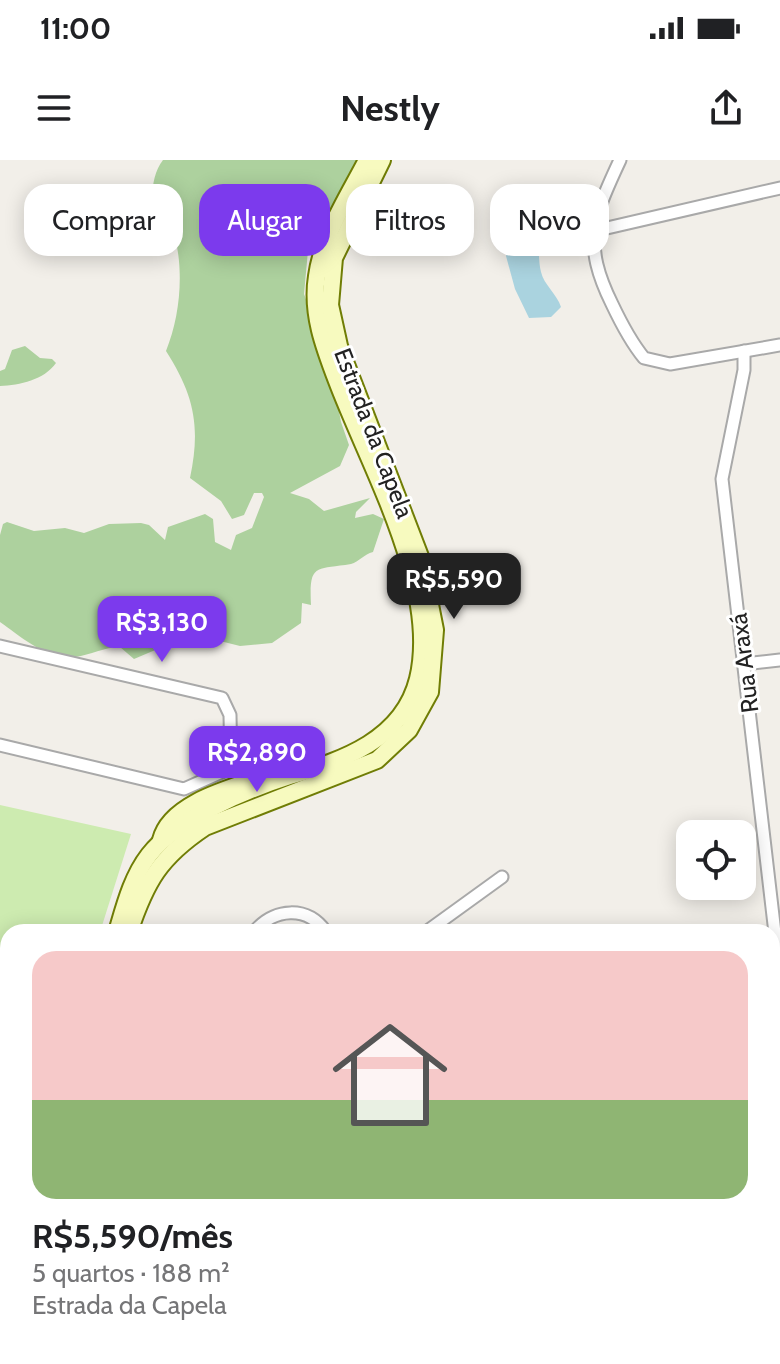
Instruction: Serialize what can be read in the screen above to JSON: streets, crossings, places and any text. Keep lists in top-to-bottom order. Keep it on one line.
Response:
{"streets":{"main road":["Estrada da Capela"],"street":["Rua Araxá"]},"page":{"status":"11:00","header":"Nestly","chip":["Comprar","Alugar","Filtros","Novo"],"price":["R$5,590","R$3,130","R$2,890"],"list":[{"name":"R$5,590/mês","note":"5 quartos · 188 m² · Estrada da Capela"}]}}
